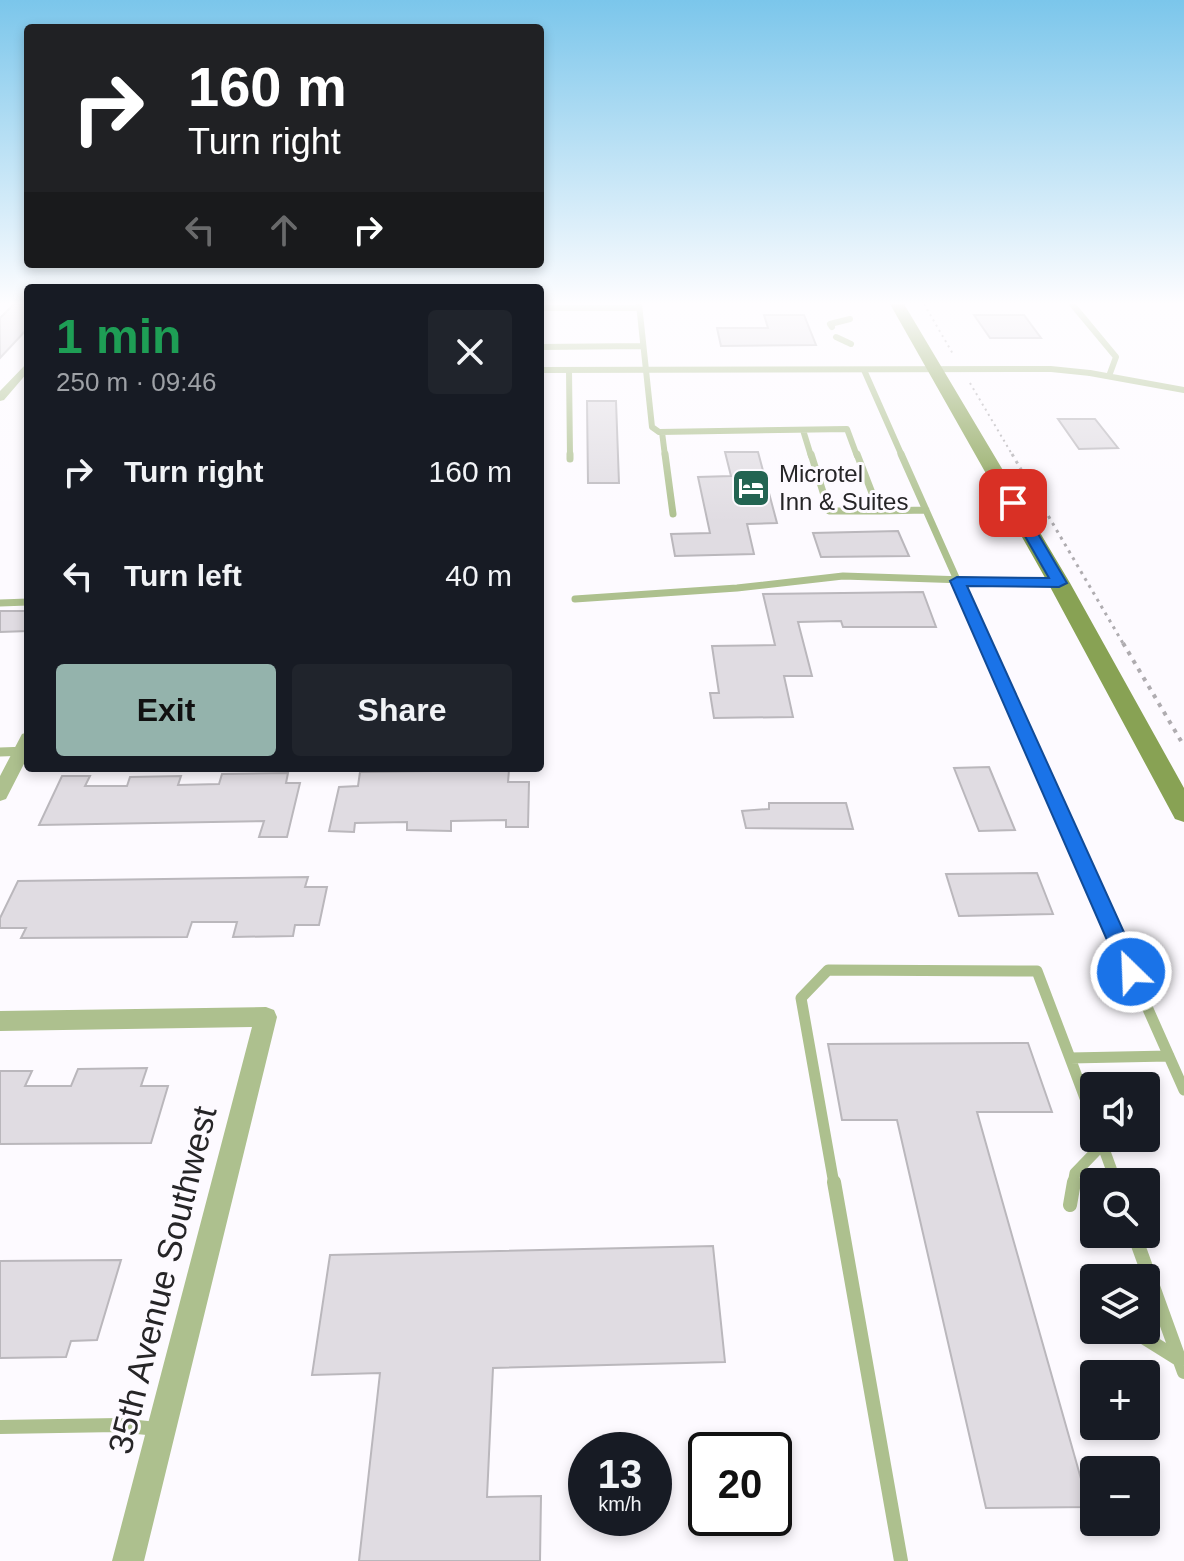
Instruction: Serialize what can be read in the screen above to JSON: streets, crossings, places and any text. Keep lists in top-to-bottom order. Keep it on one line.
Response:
{"streets":{"street":["35th Avenue Southwest"]},"places":{"hotel":["Microtel Inn & Suites"]},"page":{"turn":["160 m","Turn right"],"heading":["1 min","250 m · 09:46"],"list":[{"name":"Turn right","value":"160 m"},{"name":"Turn left","value":"40 m"}],"buttons":["Exit","Share"],"map_buttons":["+","−"],"speed":"13 km/h","limit":"20"}}
